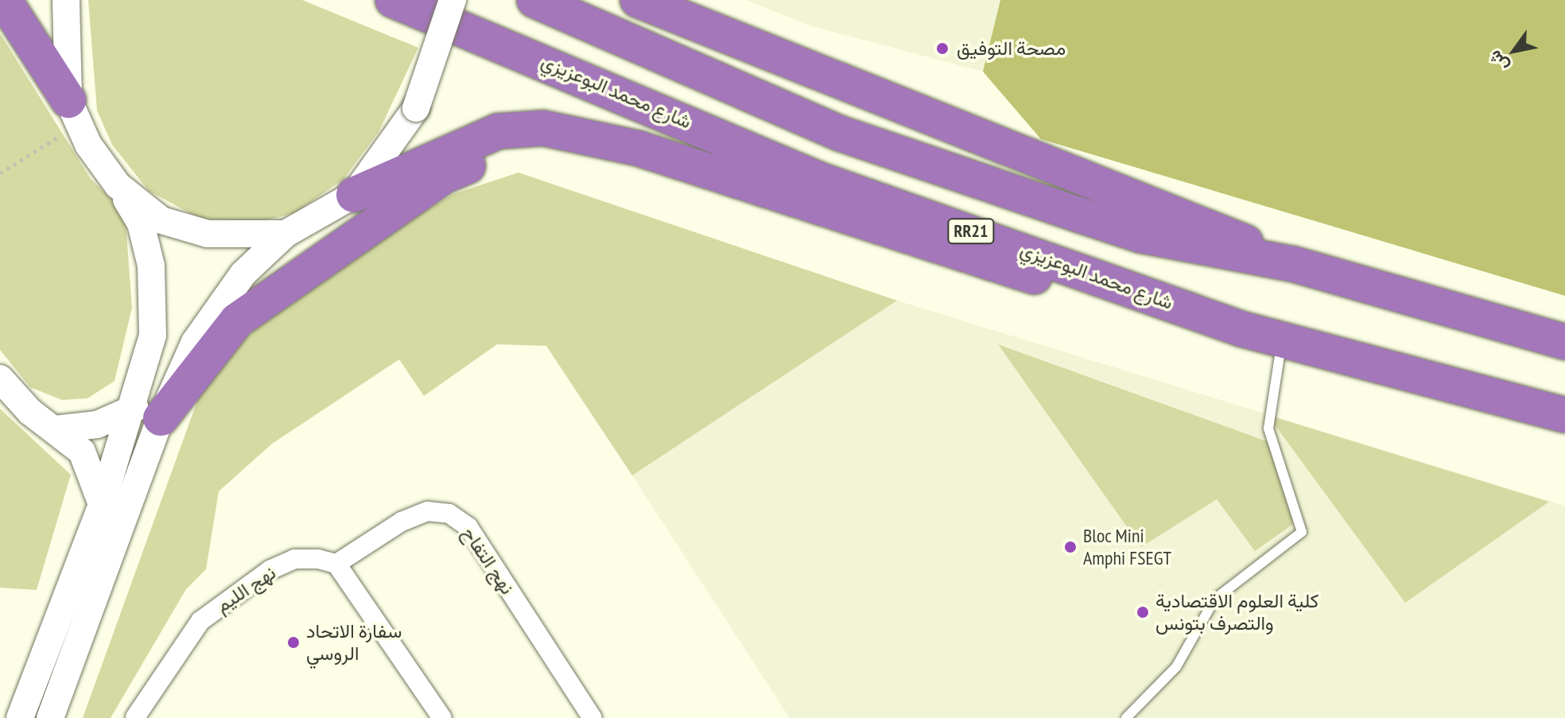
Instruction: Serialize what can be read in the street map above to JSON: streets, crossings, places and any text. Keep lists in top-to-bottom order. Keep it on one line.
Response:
{"streets":{"highway":["شارع محمد البوعزيزي","RR21"],"street":["نهج التفاح","نهج الليم"]},"crossings":[["نهج التفاح","نهج الليم"]],"places":["مصحة التوفيق","Bloc Mini Amphi FSEGT","كلية العلوم الاقتصادية والتصرف بتونس","سفارة الاتحاد الروسي"],"north":"bottom left"}
